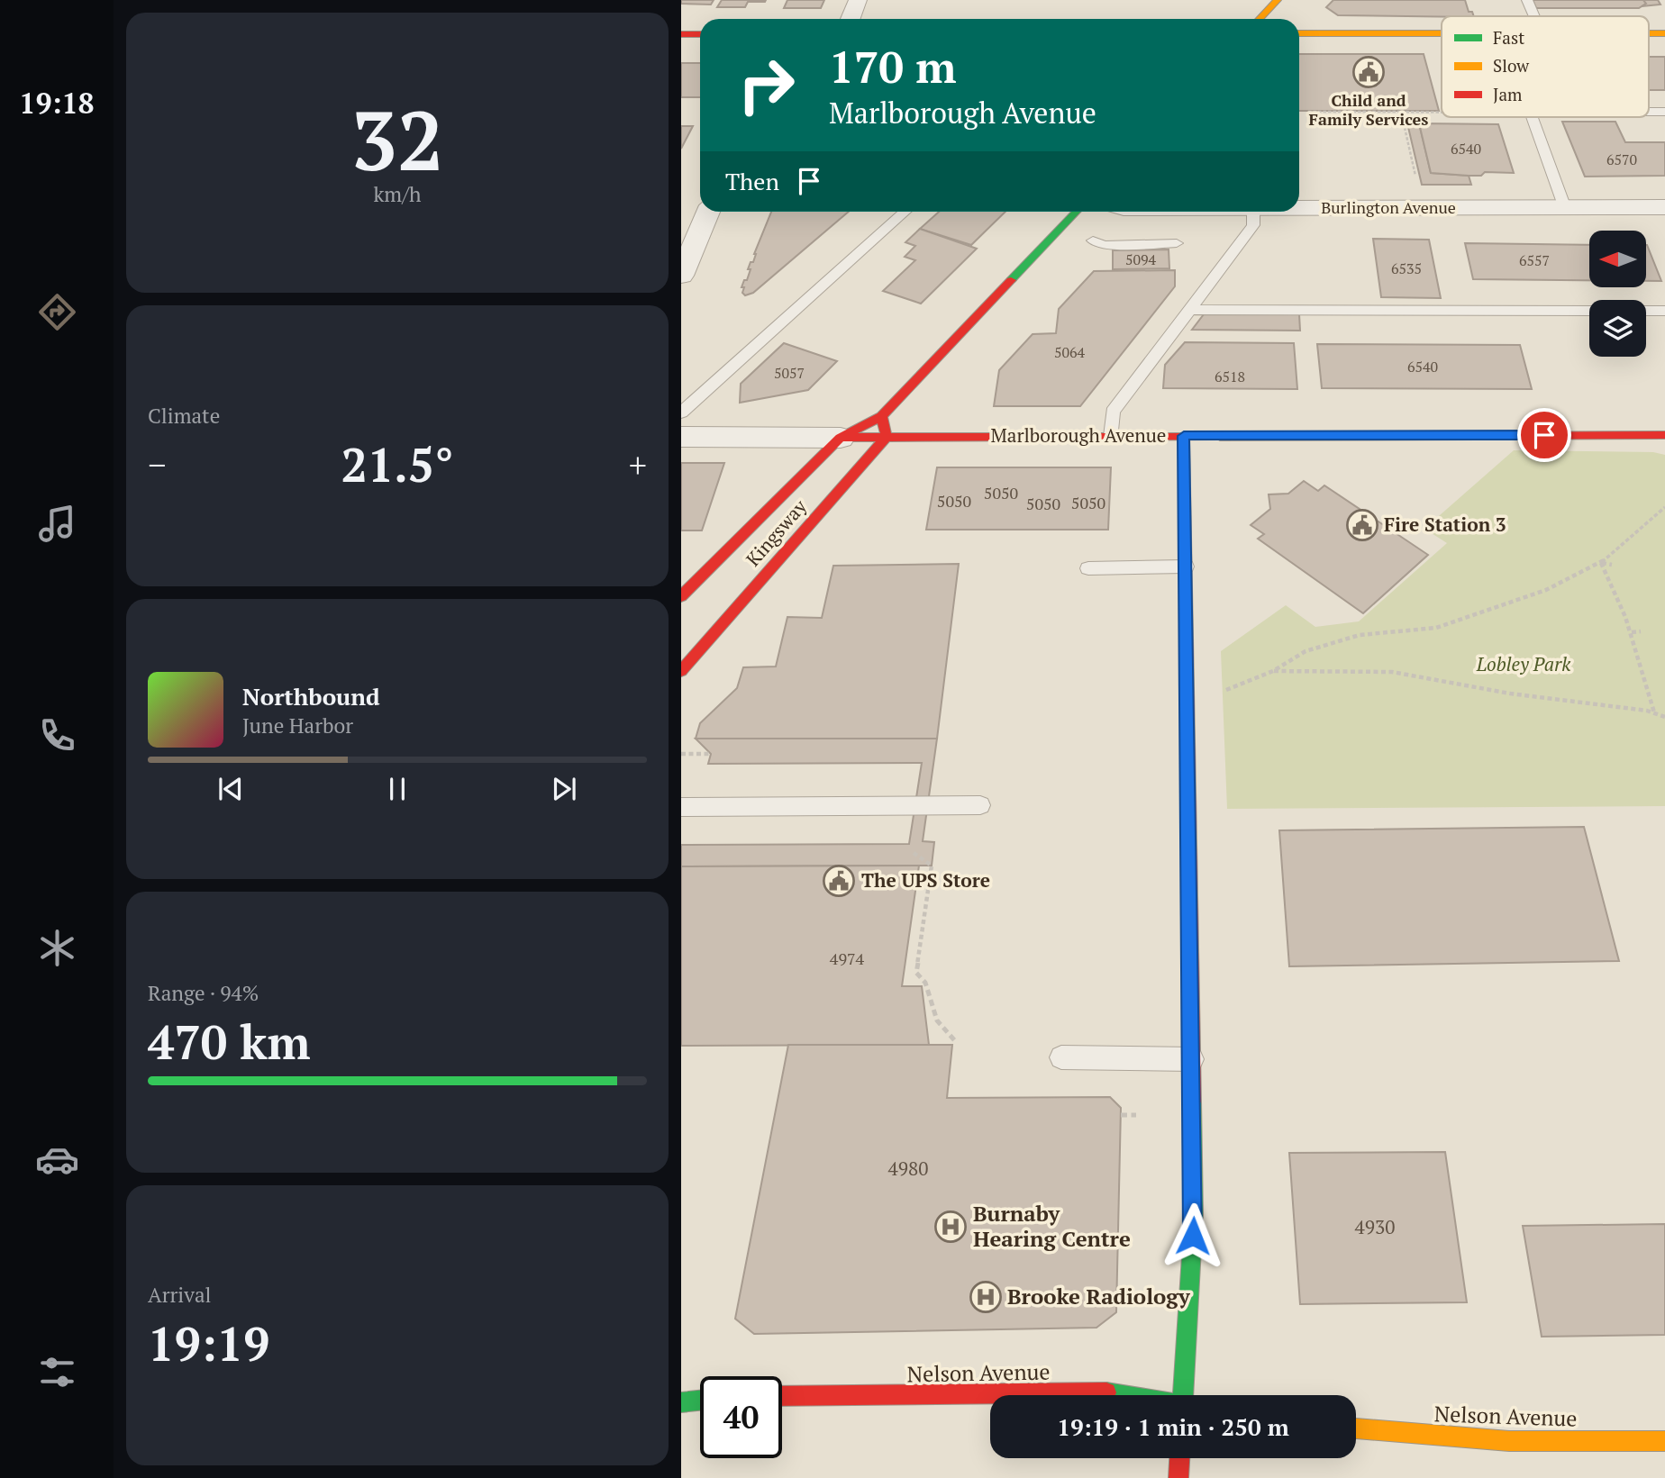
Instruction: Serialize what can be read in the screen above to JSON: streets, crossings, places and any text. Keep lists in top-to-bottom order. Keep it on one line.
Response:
{"streets":{"street":["Burlington Avenue","Marlborough Avenue","Kingsway","Nelson Avenue"]},"crossings":[["Marlborough Avenue","Kingsway"]],"parks":["Lobley Park"],"places":{"public building":["Child and Family Services","Fire Station 3","The UPS Store"],"hospital":["Burnaby Hearing Centre","Brooke Radiology"]},"house_numbers":["6540","6570","5094","6557","6535","5064","6540","5057","6518","5050","5050","5050","5050","4974","4980","4930"],"legend":["Fast","Slow","Jam"],"north":"left","page":{"tabs":"19:18","tile":[["32","km/h"],"Climate",["Range · 94%","470 km"],["Arrival","19:19"]],"turn":["170 m","Marlborough Avenue"],"then":"Then","heat":["−","21.5°","+"],"song":["Northbound","June Harbor"],"limit":"40","trip":"19:19 · 1 min · 250 m"}}
